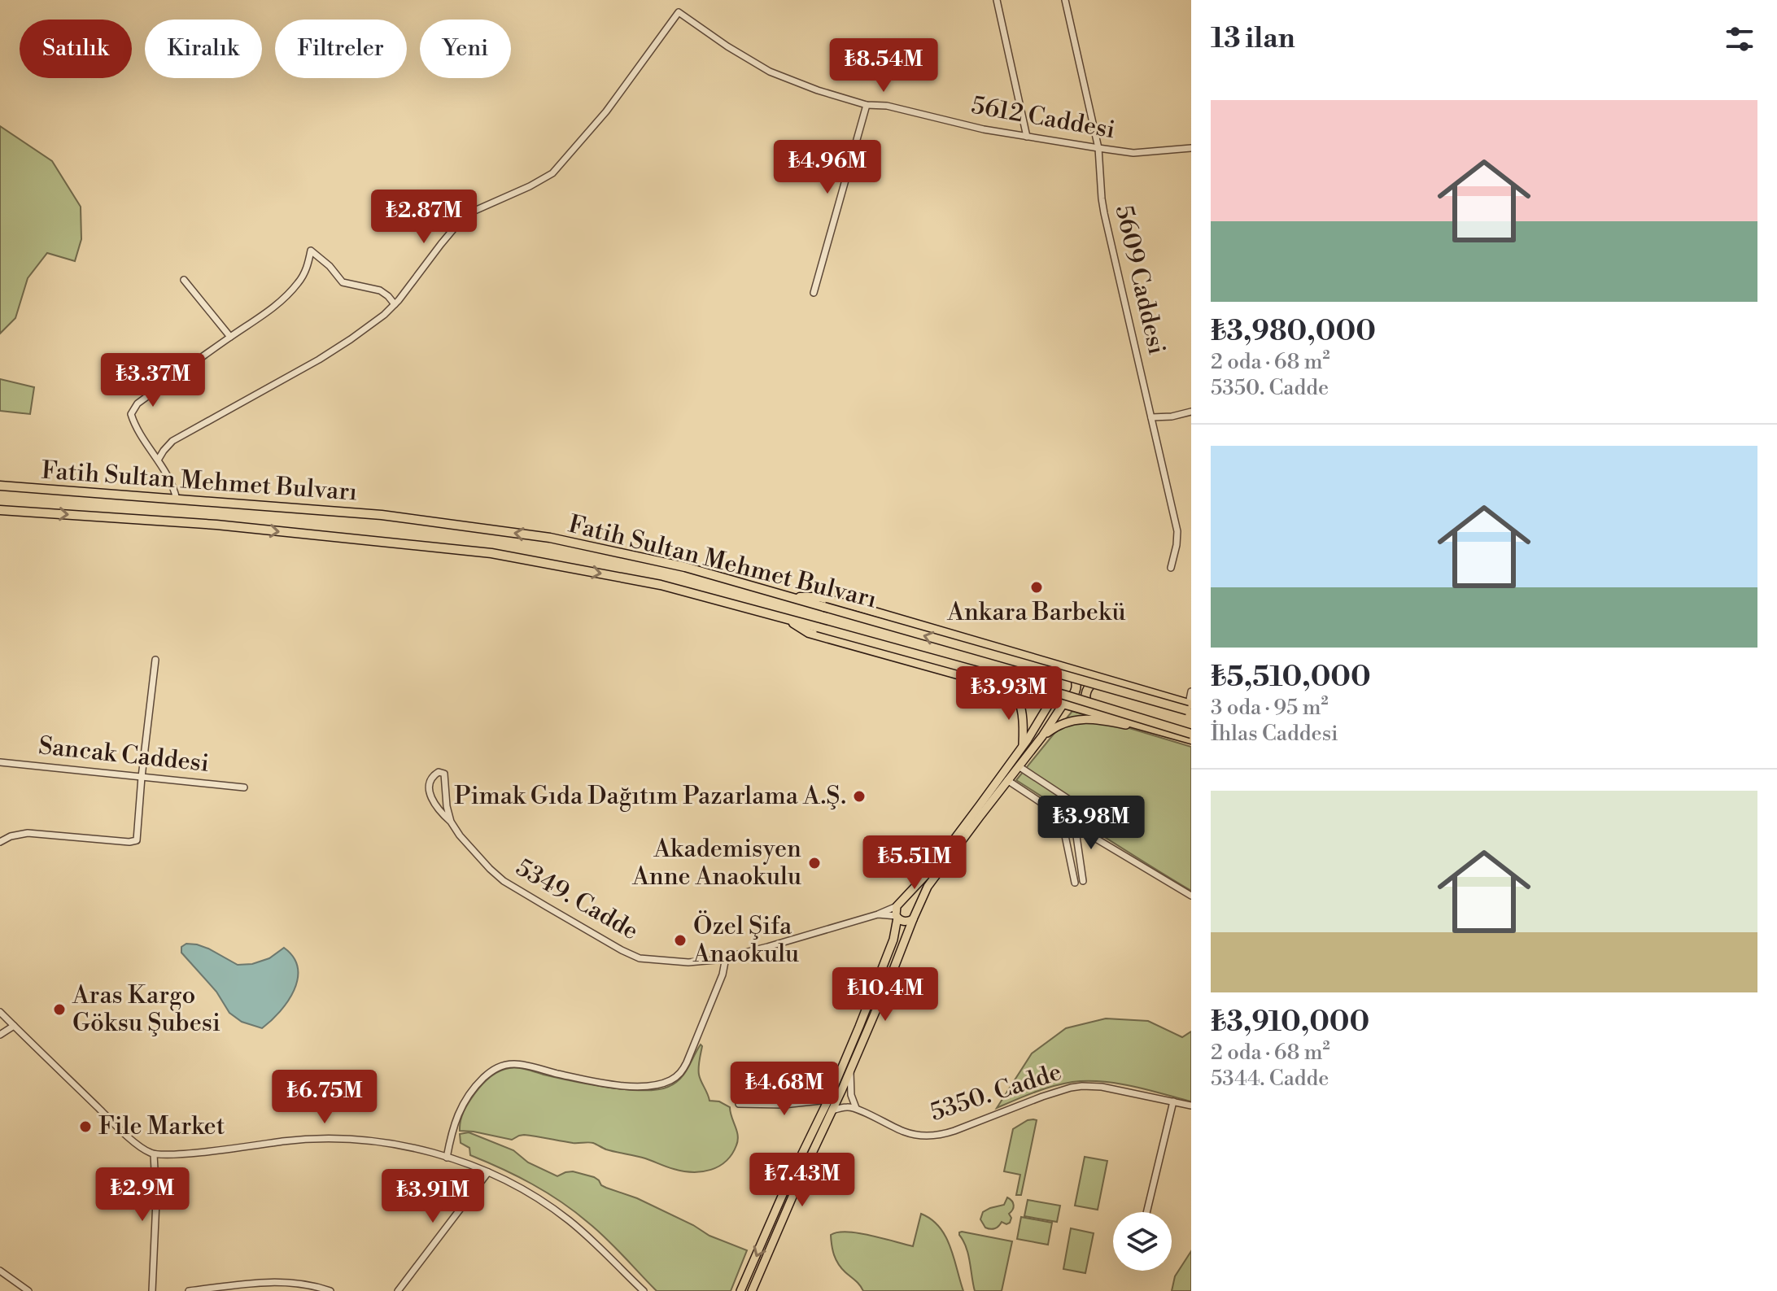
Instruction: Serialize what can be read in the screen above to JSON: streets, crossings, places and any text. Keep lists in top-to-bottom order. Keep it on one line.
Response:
{"streets":{"highway":["Fatih Sultan Mehmet Bulvarı"],"street":["5612 Caddesi","5609 Caddesi","Sancak Caddesi","5349. Cadde","5350. Cadde"]},"crossings":[["5612 Caddesi","5609 Caddesi"]],"places":["Ankara Barbekü","Pimak Gıda Dağıtım Pazarlama A.Ş.","Akademisyen Anne Anaokulu","Özel Şifa Anaokulu","Aras Kargo Göksu Şubesi","File Market"],"page":{"heading":"13 ilan","chip":["Satılık","Kiralık","Filtreler","Yeni"],"price":["₺8.54M","₺4.96M","₺2.87M","₺3.37M","₺3.93M","₺3.98M","₺5.51M","₺10.4M","₺4.68M","₺6.75M","₺7.43M","₺2.9M","₺3.91M"],"list":[{"name":"₺3,980,000","note":"2 oda · 68 m² · 5350. Cadde"},{"name":"₺5,510,000","note":"3 oda · 95 m² · İhlas Caddesi"},{"name":"₺3,910,000","note":"2 oda · 68 m² · 5344. Cadde"}]}}
